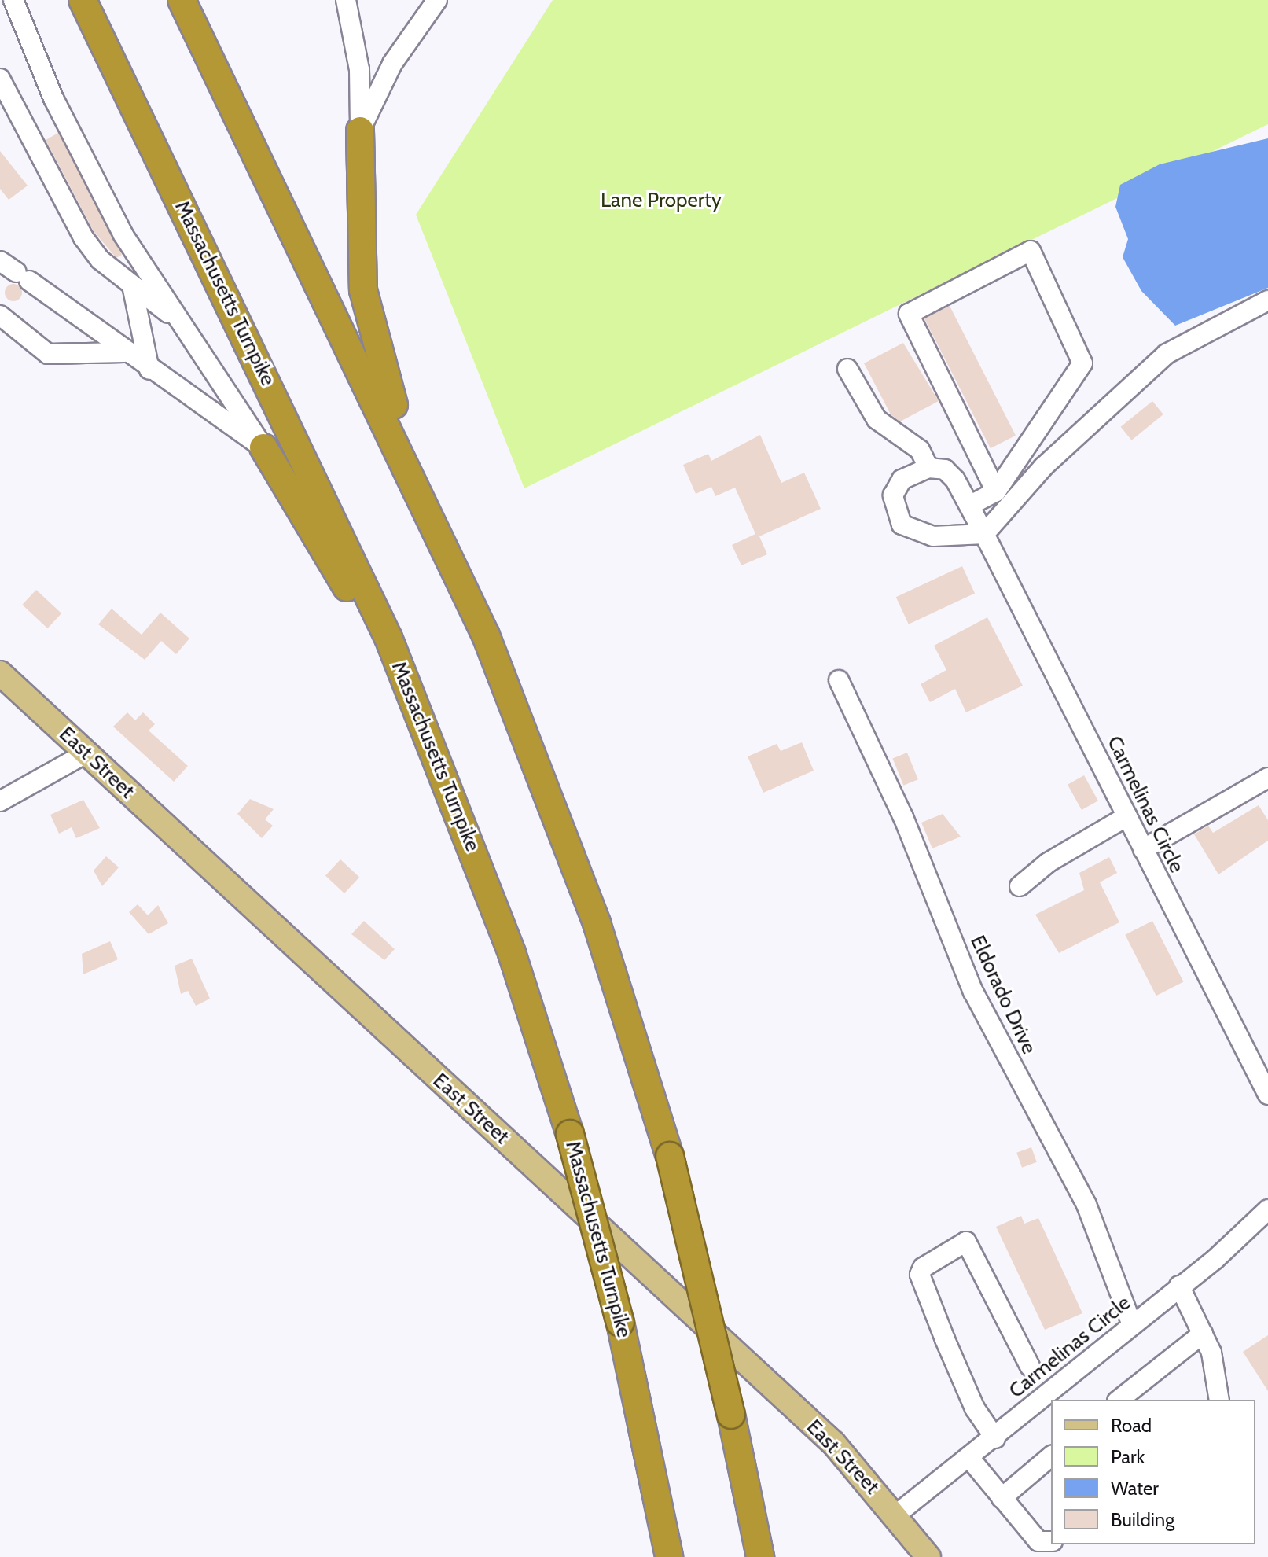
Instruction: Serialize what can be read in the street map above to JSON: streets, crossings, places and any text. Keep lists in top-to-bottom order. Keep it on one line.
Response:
{"streets":{"highway":["Massachusetts Turnpike"],"main road":["East Street"],"street":["Carmelinas Circle","Eldorado Drive"]},"crossings":[["East Street","Carmelinas Circle"],["Carmelinas Circle","Eldorado Drive"]],"parks":["Lane Property"],"legend":["Road","Park","Water","Building"]}
